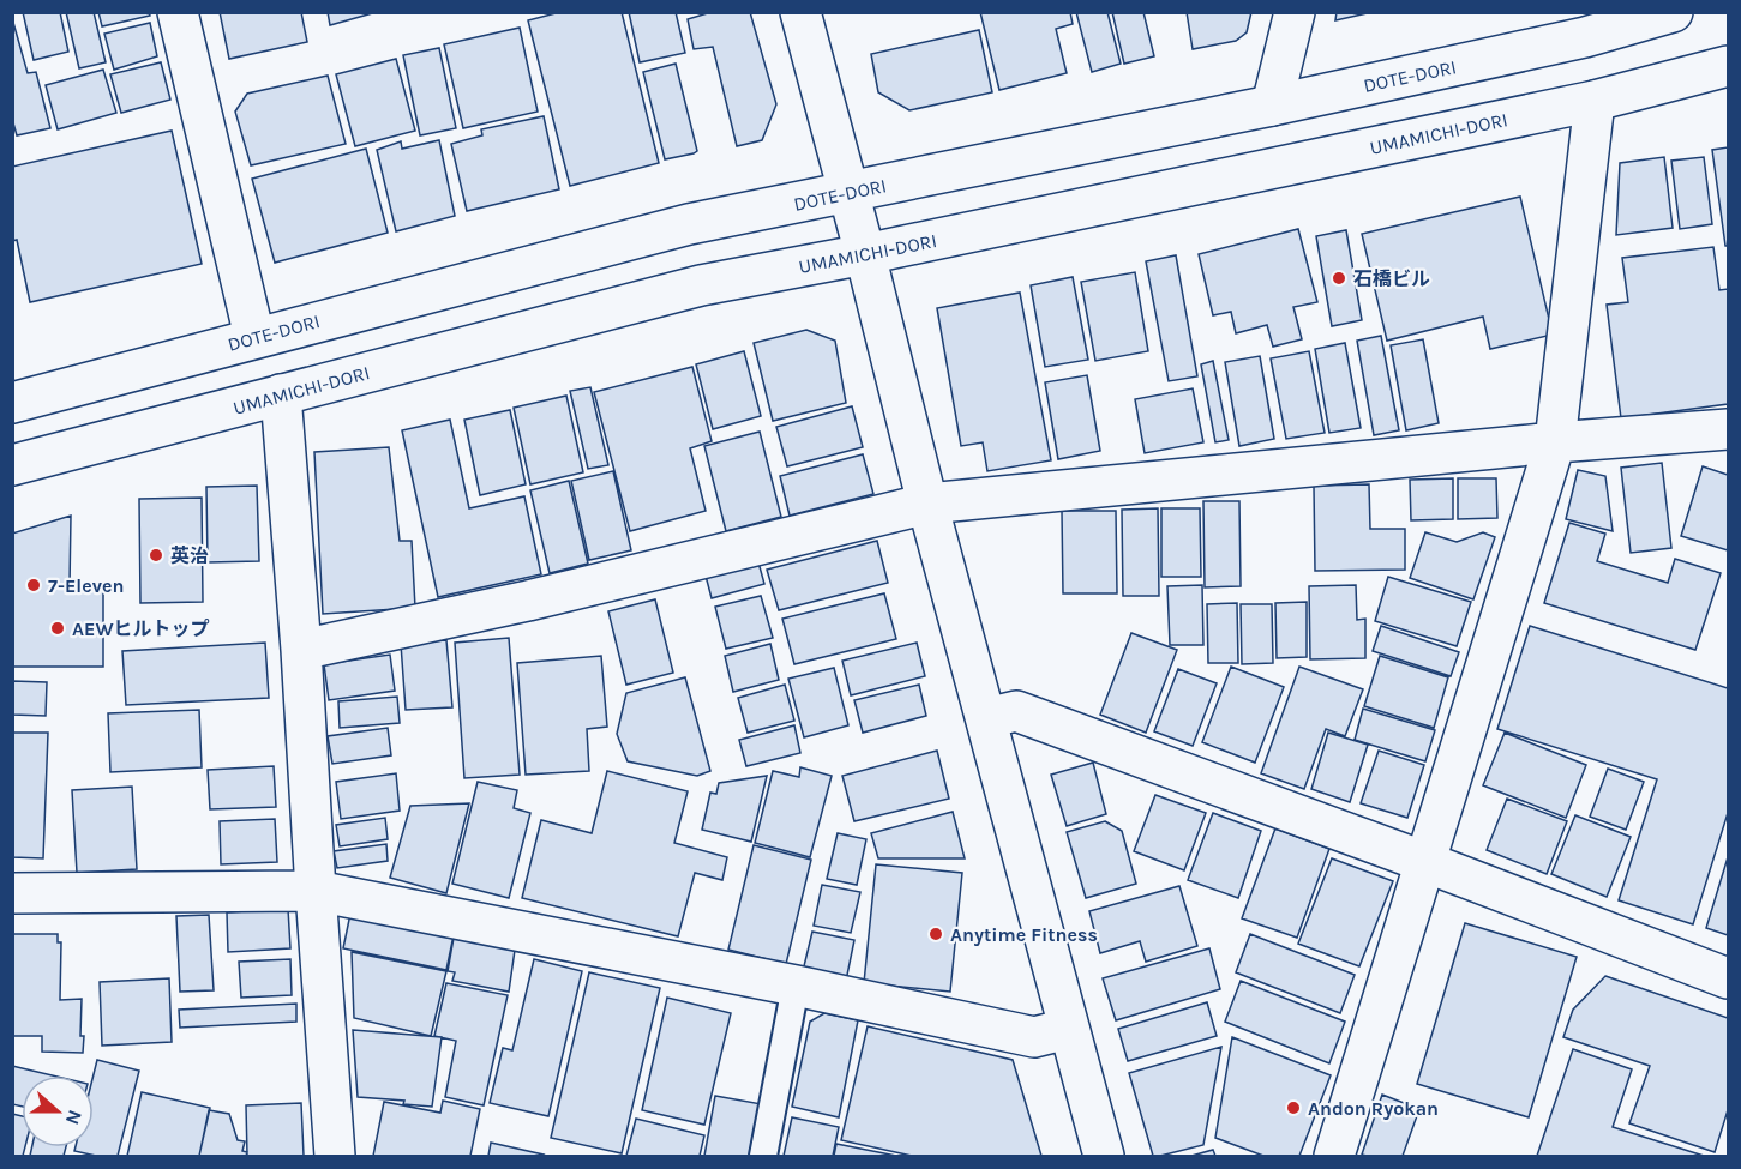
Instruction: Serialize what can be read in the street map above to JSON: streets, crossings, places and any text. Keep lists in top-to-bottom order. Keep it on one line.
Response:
{"streets":{"street":["DOTE-DORI","UMAMICHI-DORI"]},"places":["石橋ビル","英治","7-Eleven","AEWヒルトップ","Anytime Fitness","Andon Ryokan"],"north":"right"}
